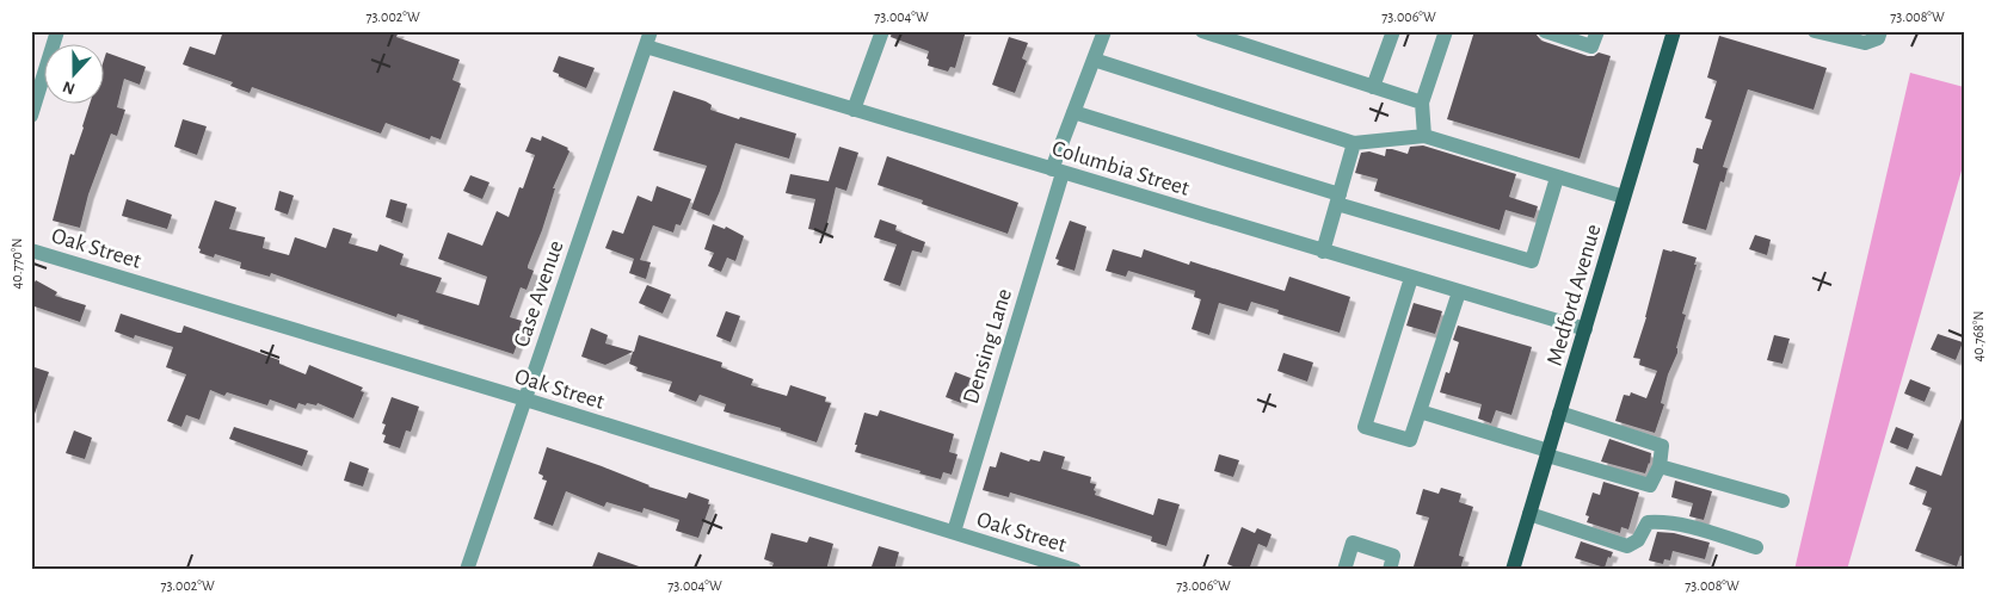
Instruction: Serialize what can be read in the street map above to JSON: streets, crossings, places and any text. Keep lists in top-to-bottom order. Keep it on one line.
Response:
{"streets":{"main road":["Medford Avenue"],"street":["Columbia Street","Oak Street","Case Avenue","Densing Lane"]},"crossings":[["Columbia Street","Case Avenue"],["Columbia Street","Medford Avenue"],["Columbia Street","Densing Lane"],["Oak Street","Case Avenue"],["Oak Street","Densing Lane"]],"north":"bottom","coordinates":["73.002°W","73.004°W","73.006°W","73.008°W","40.770°N","40.768°N"]}
